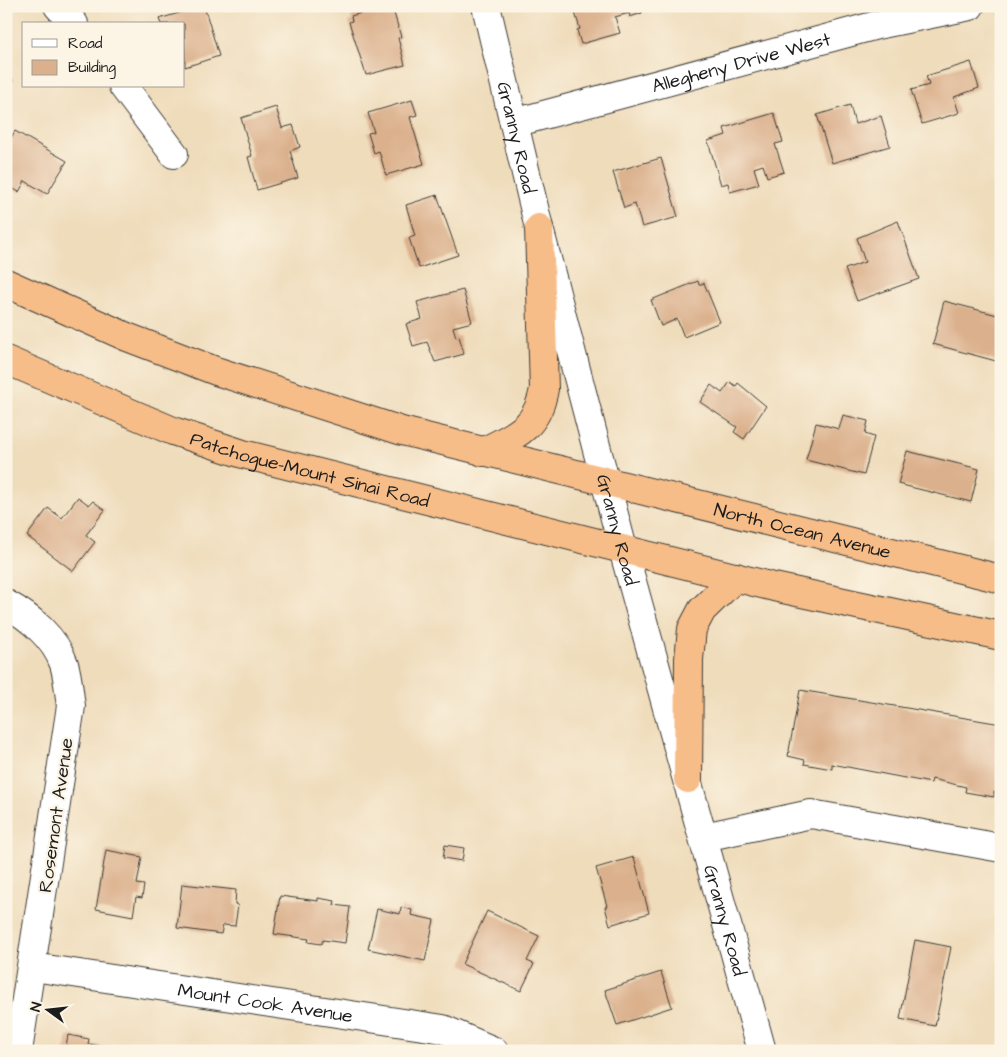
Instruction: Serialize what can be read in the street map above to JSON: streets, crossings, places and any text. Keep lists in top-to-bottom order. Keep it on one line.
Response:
{"streets":{"highway":["Patchogue-Mount Sinai Road","North Ocean Avenue"],"street":["Allegheny Drive West","Granny Road","Rosemont Avenue","Mount Cook Avenue"]},"crossings":[["Allegheny Drive West","Granny Road"],["Granny Road","Patchogue-Mount Sinai Road"],["Granny Road","North Ocean Avenue"],["Rosemont Avenue","Mount Cook Avenue"]],"legend":["Road","Building"],"north":"left"}
